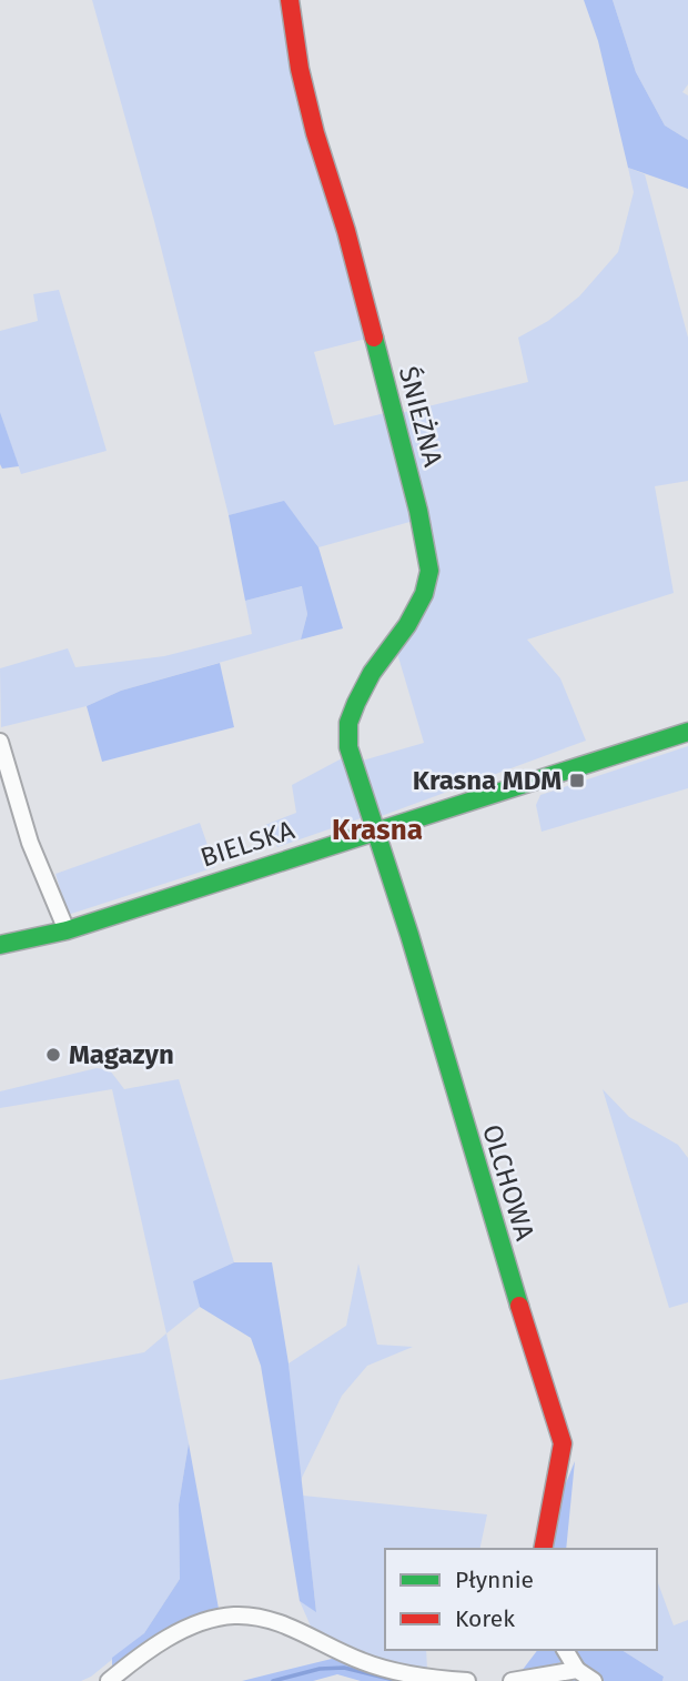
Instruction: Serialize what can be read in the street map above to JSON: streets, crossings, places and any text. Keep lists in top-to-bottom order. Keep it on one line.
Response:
{"streets":{"street":["ŚNIEŻNA","BIELSKA","OLCHOWA"]},"crossings":[["ŚNIEŻNA","BIELSKA"],["ŚNIEŻNA","OLCHOWA"],["BIELSKA","OLCHOWA"]],"districts":["Krasna"],"places":{"transit":["Krasna MDM"],"other":["Magazyn"]},"legend":["Płynnie","Korek"]}
